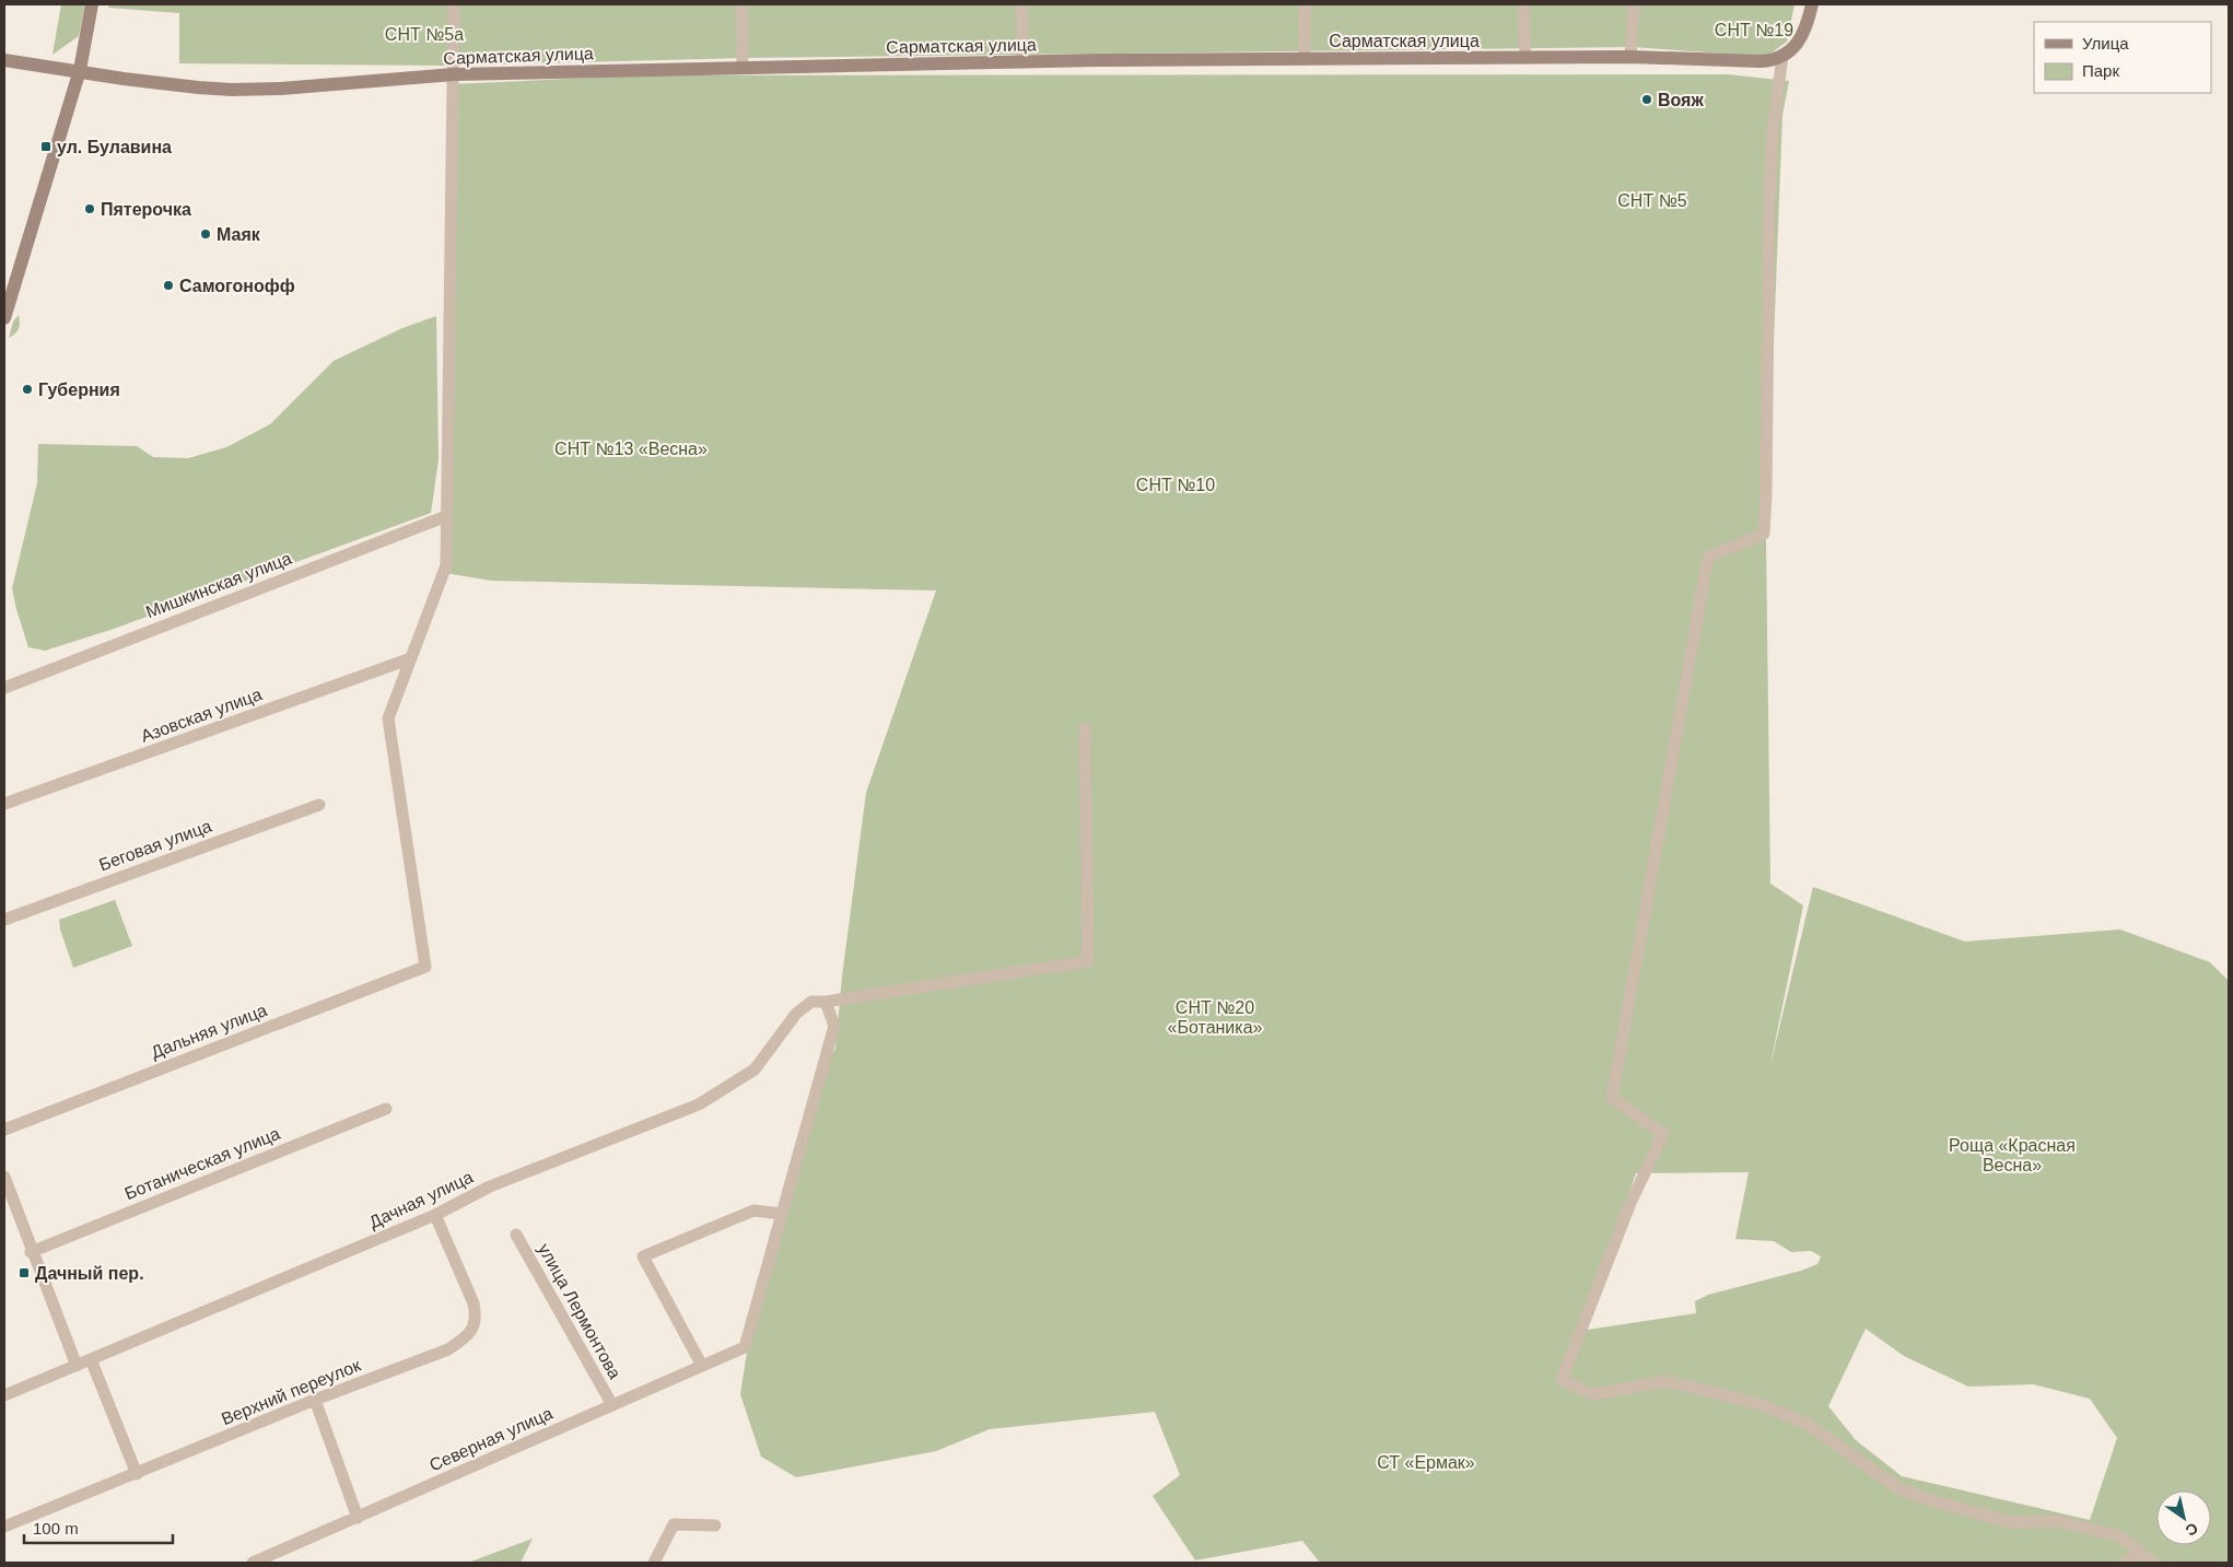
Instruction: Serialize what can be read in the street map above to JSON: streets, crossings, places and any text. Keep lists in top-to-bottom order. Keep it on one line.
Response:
{"streets":{"main road":["Сарматская улица"],"street":["Мишкинская улица","Азовская улица","Беговая улица","Дальняя улица","Ботаническая улица","Дачная улица","улица Лермонтова","Верхний переулок","Северная улица"]},"crossings":[["Азовская улица","Дальняя улица"],["Дачная улица","Верхний переулок"],["улица Лермонтова","Северная улица"]],"parks":["СНТ №19","СНТ №5а","СНТ №5","СНТ №13 «Весна»","СНТ №10","СНТ №20 «Ботаника»","Роща «Красная Весна»","СТ «Ермак»"],"places":{"other":["Вояж","Пятерочка","Маяк","Самогонофф","Губерния"],"transit":["ул. Булавина","Дачный пер."]},"legend":["Улица","Парк"],"scale_bar":"100 m","north":"bottom right"}
